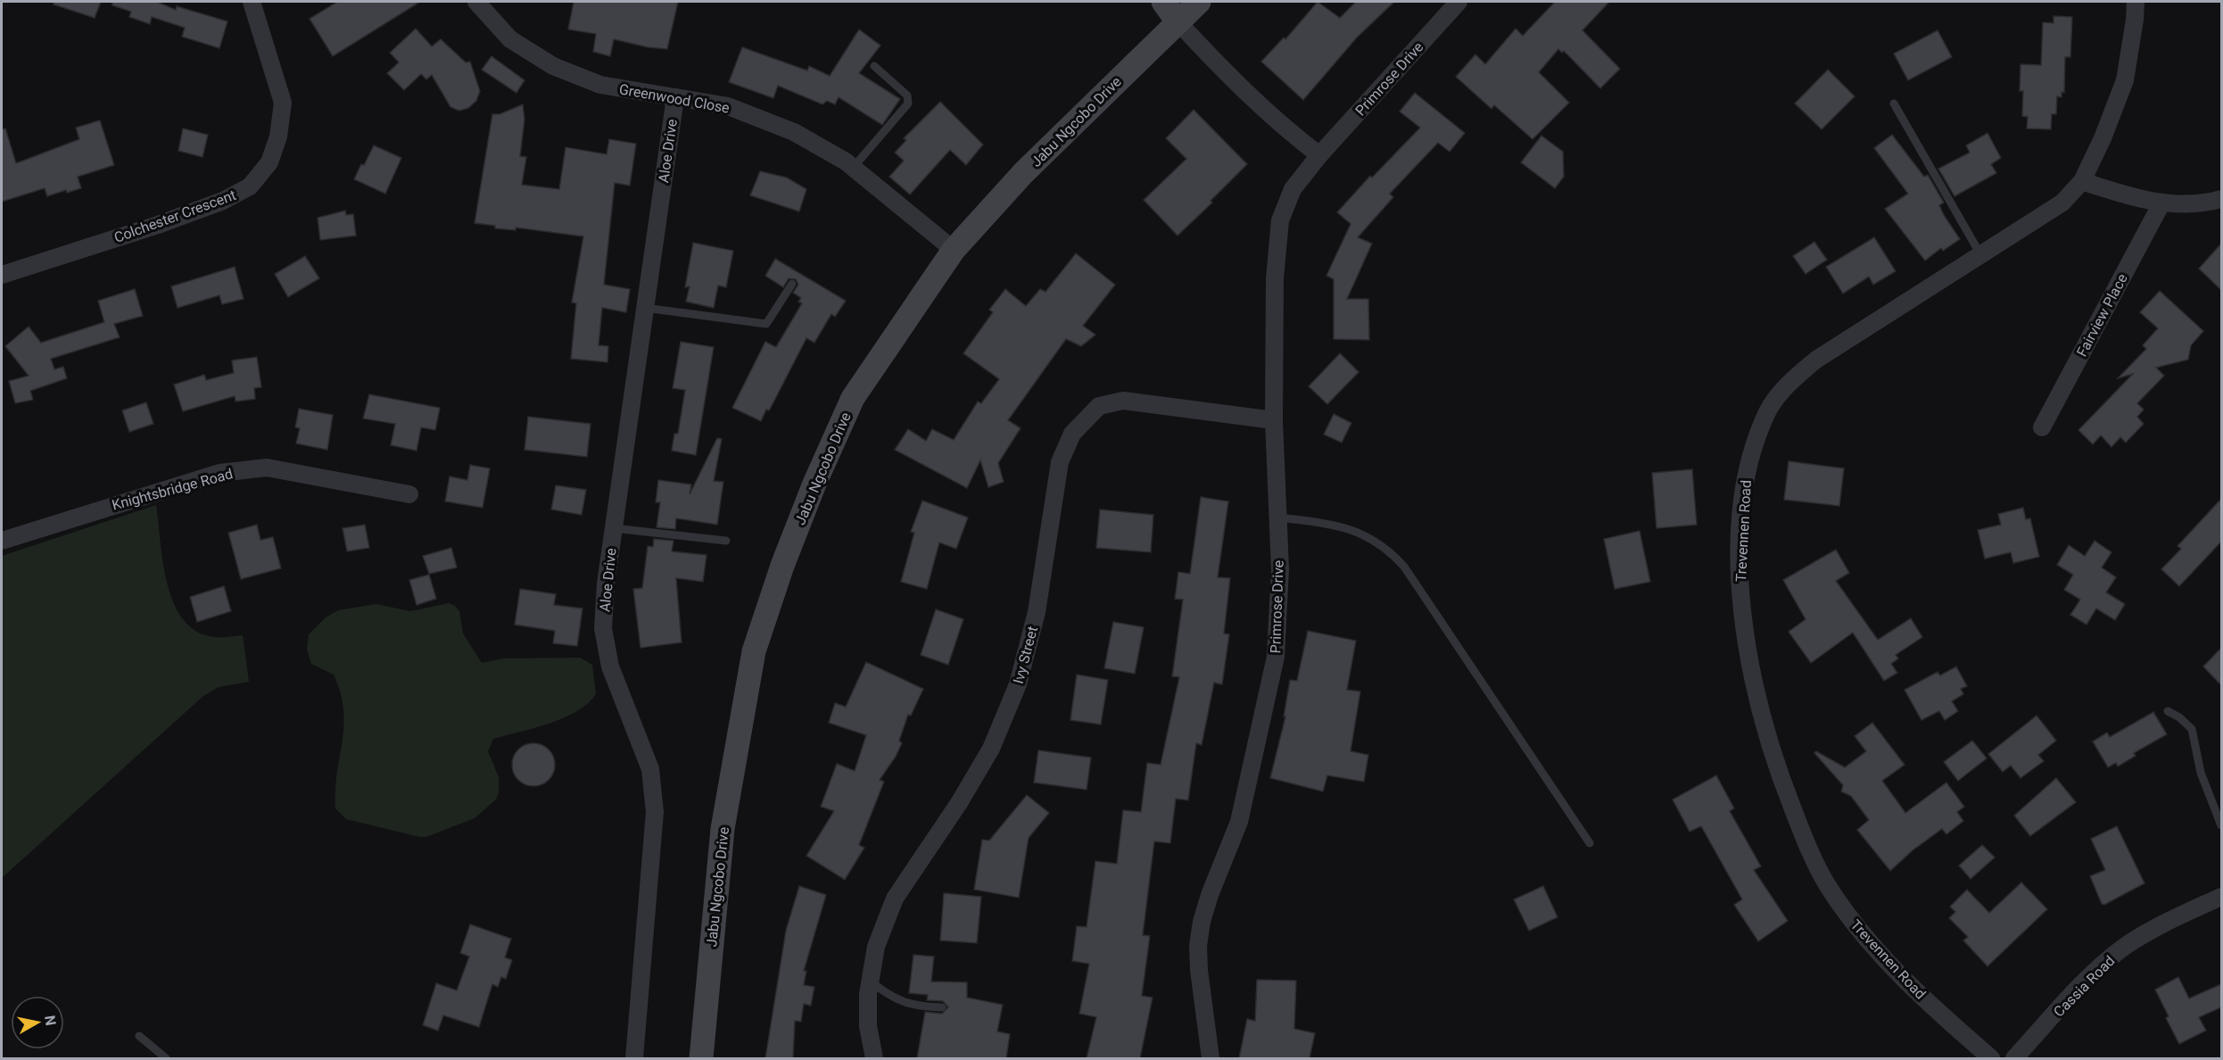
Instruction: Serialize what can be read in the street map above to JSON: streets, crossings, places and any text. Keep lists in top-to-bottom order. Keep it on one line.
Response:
{"streets":{"main road":["Jabu Ngcobo Drive"],"street":["Primrose Drive","Greenwood Close","Aloe Drive","Colchester Crescent","Fairview Place","Knightsbridge Road","Trevennen Road","Ivy Street","Cassia Road"]},"crossings":[["Primrose Drive","Ivy Street"],["Greenwood Close","Jabu Ngcobo Drive"],["Greenwood Close","Aloe Drive"]],"north":"right"}
